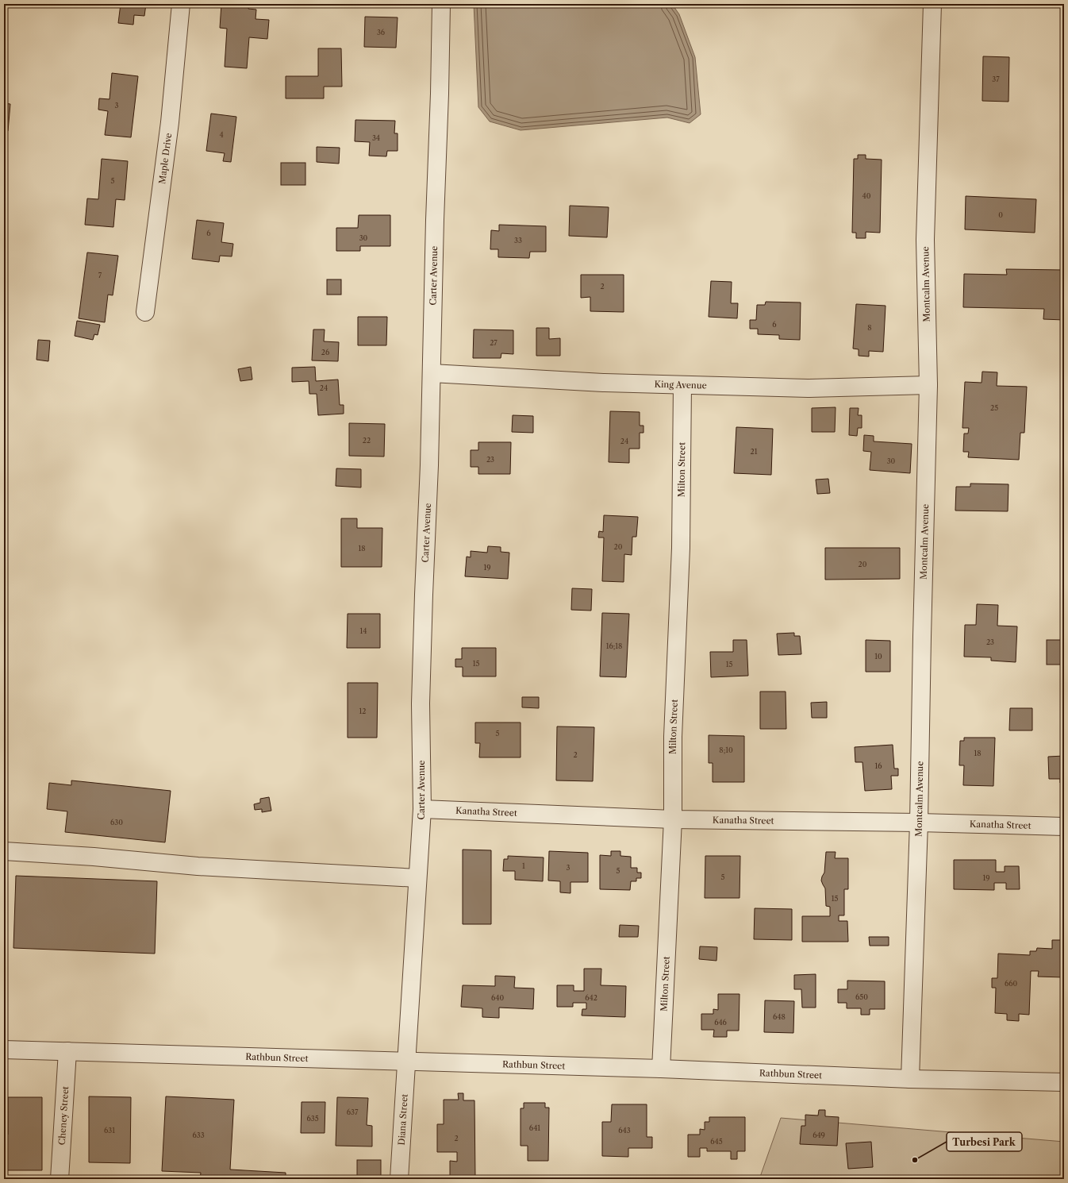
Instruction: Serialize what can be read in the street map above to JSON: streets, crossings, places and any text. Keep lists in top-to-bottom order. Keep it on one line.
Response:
{"streets":{"street":["Maple Drive","Carter Avenue","Montcalm Avenue","King Avenue","Milton Street","Kanatha Street","Rathbun Street","Cheney Street","Diana Street"]},"crossings":[["Carter Avenue","King Avenue"],["Carter Avenue","Kanatha Street"],["Carter Avenue","Rathbun Street"],["Carter Avenue","Diana Street"],["Montcalm Avenue","King Avenue"],["Montcalm Avenue","Kanatha Street"],["Montcalm Avenue","Rathbun Street"],["King Avenue","Milton Street"],["Milton Street","Kanatha Street"],["Milton Street","Rathbun Street"],["Rathbun Street","Cheney Street"],["Rathbun Street","Diana Street"]],"places":["Turbesi Park"],"house_numbers":["36","37","3","4","34","5","40","0","6","30","33","7","2","6","8","27","26","24","25","22","24","21","23","30","20","18","20","19","14","23","16;18","10","15","15","12","5","8;10","18","2","16","630","1","3","5","5","19","15","660","650","640","642","648","646","637","635","641","631","643","633","649","2","645"]}
